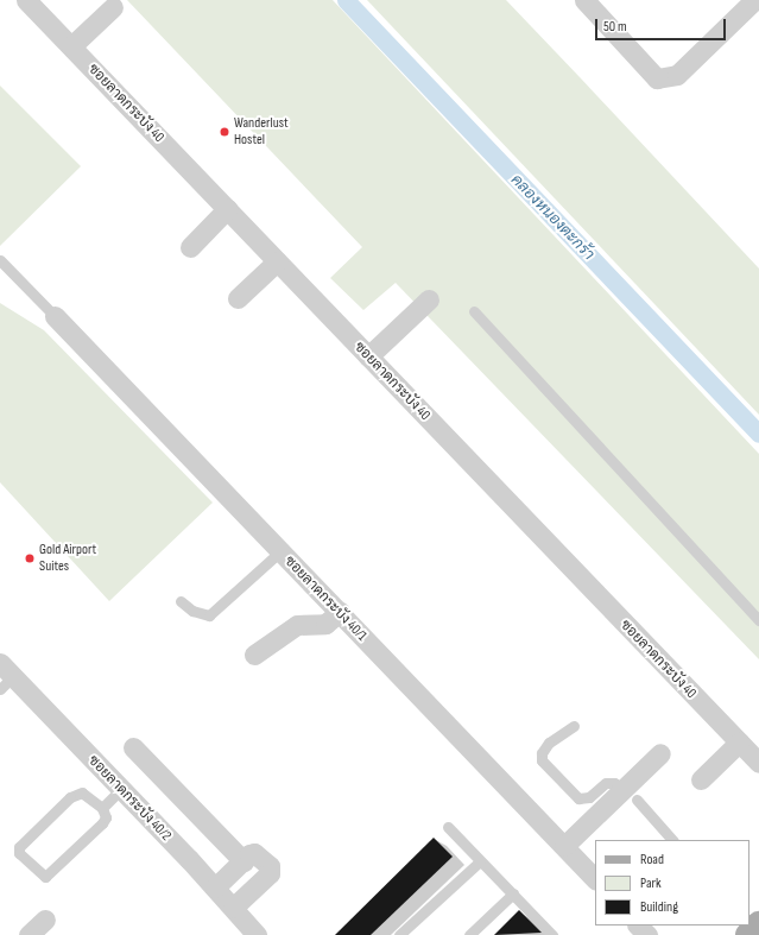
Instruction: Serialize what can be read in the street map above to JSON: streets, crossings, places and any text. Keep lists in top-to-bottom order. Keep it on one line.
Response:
{"streets":{"street":["ซอยลาดกระบัง 40","ซอยลาดกระบัง 40/1","ซอยลาดกระบัง 40/2"]},"water":["คลองหนองตะกร้า"],"places":["Wanderlust Hostel","Gold Airport Suites"],"legend":["Road","Park","Building"],"scale_bar":"50 m"}
